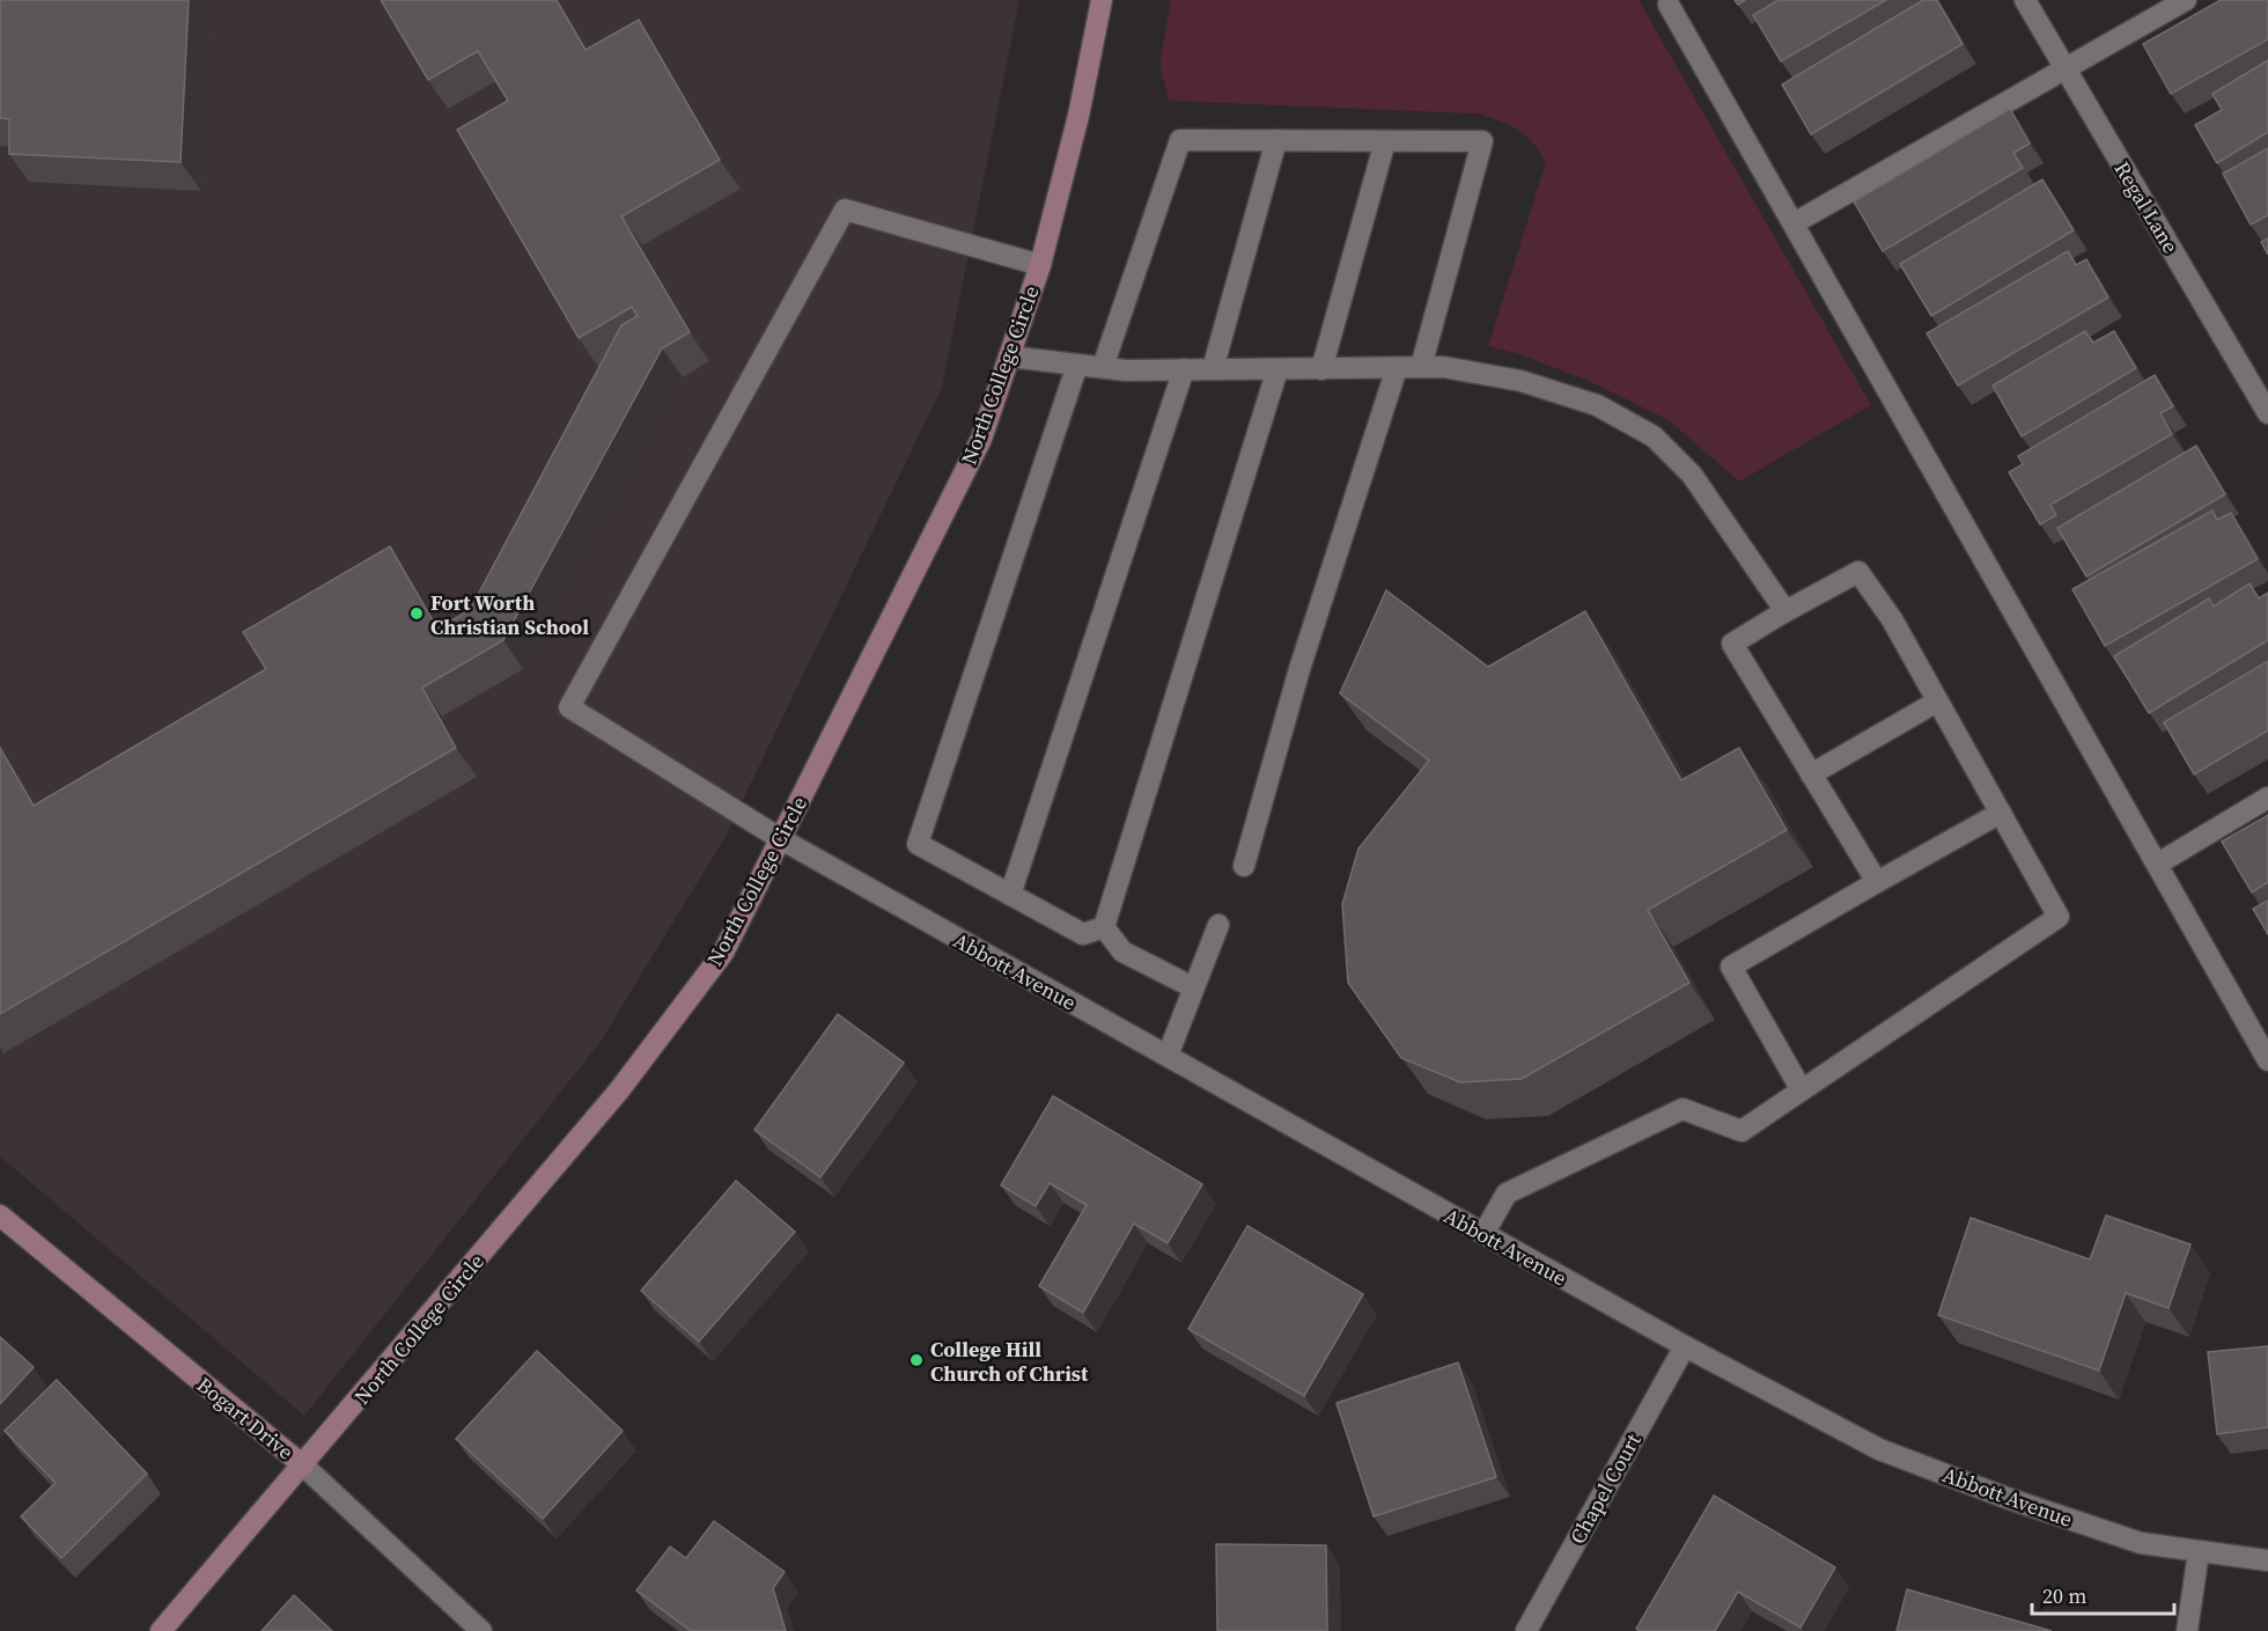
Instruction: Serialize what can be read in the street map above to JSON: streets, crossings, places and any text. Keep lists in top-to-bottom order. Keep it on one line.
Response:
{"streets":{"street":["Regal Lane","North College Circle","Abbott Avenue","Bogart Drive","Chapel Court"]},"crossings":[["North College Circle","Abbott Avenue"],["North College Circle","Bogart Drive"],["Abbott Avenue","Chapel Court"]],"places":["Fort Worth Christian School","College Hill Church of Christ"],"scale_bar":"20 m"}
